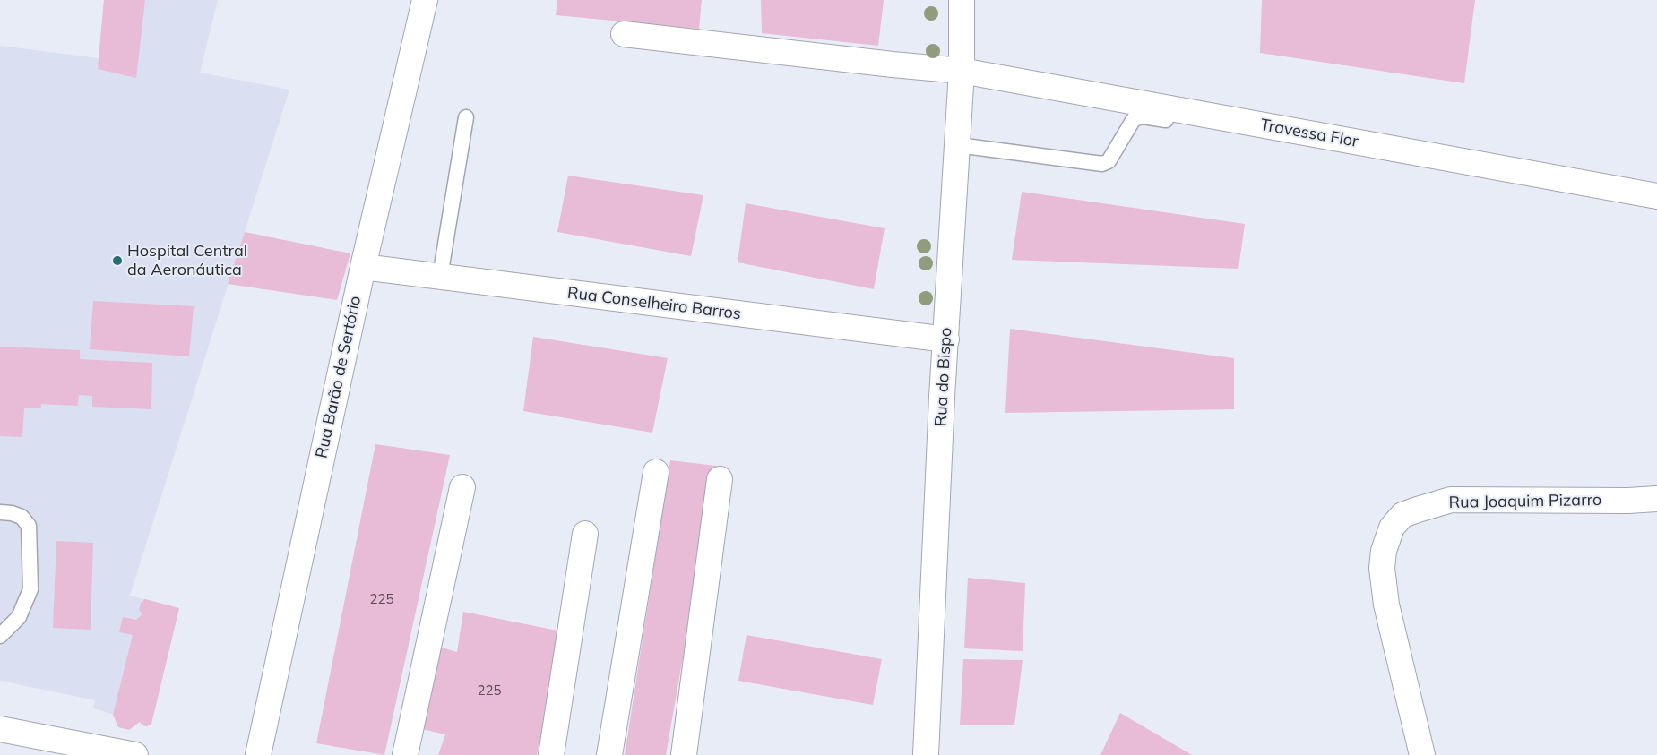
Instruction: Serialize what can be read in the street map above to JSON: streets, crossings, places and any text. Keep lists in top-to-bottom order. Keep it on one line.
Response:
{"streets":{"street":["Travessa Flor","Rua Conselheiro Barros","Rua Barão de Sertório","Rua do Bispo","Rua Joaquim Pizarro"]},"crossings":[["Travessa Flor","Rua do Bispo"],["Rua Conselheiro Barros","Rua Barão de Sertório"],["Rua Conselheiro Barros","Rua do Bispo"]],"places":["Hospital Central da Aeronáutica"],"house_numbers":["225","225"]}
